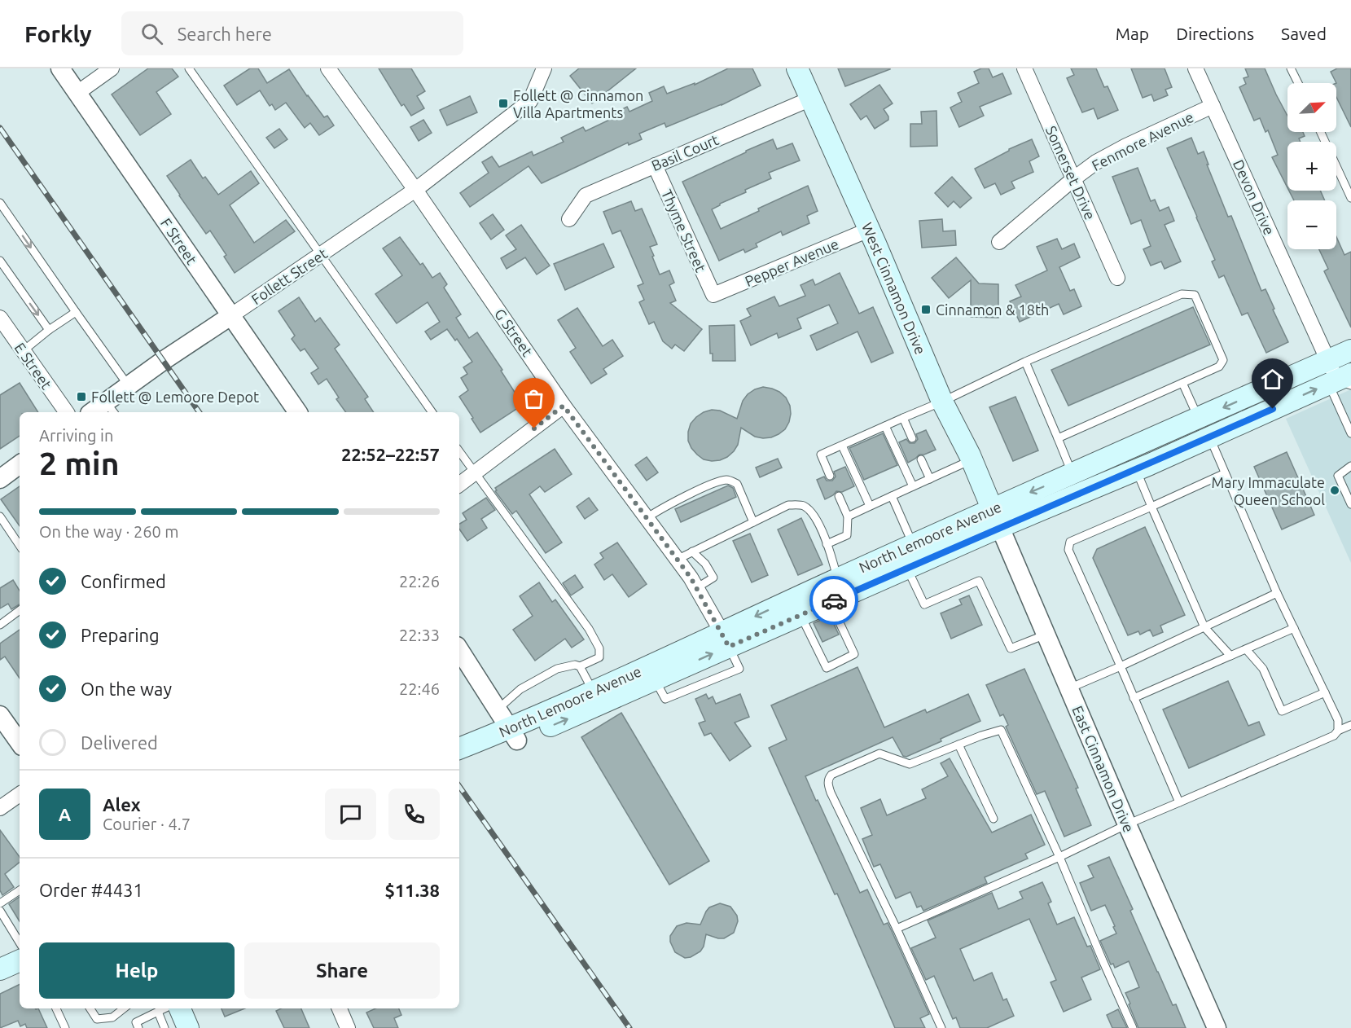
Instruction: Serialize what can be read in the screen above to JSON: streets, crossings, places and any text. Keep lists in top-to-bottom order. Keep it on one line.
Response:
{"streets":{"main road":["West Cinnamon Drive","North Lemoore Avenue"],"street":["Fenmore Avenue","Basil Court","Somerset Drive","Devon Drive","Thyme Street","F Street","Pepper Avenue","Follett Street","G Street","E Street","East Cinnamon Drive"]},"crossings":[["Fenmore Avenue","Somerset Drive"],["Fenmore Avenue","Devon Drive"],["Basil Court","Thyme Street"],["Basil Court","West Cinnamon Drive"],["Devon Drive","North Lemoore Avenue"],["Thyme Street","Pepper Avenue"],["F Street","Follett Street"],["Pepper Avenue","West Cinnamon Drive"],["Follett Street","G Street"],["West Cinnamon Drive","North Lemoore Avenue"],["West Cinnamon Drive","East Cinnamon Drive"],["G Street","North Lemoore Avenue"],["North Lemoore Avenue","East Cinnamon Drive"]],"places":{"transit":["Follett @ Cinnamon Villa Apartments","Cinnamon & 18th","Follett @ Lemoore Depot"],"other":["Mary Immaculate Queen School"]},"north":"top right","page":{"header":"Forkly","search":"Search here","nav":["Map","Directions","Saved"],"map_buttons":["+","−"],"heading":["2 min","Arriving in","22:52–22:57"],"panel":["Alex","Courier · 4.7","Order #4431","$11.38"],"bar":"On the way · 260 m","list":[["Confirmed","22:26"],["Preparing","22:33"],["On the way","22:46"],"Delivered"],"round":"A","buttons":["Help","Share"]}}
